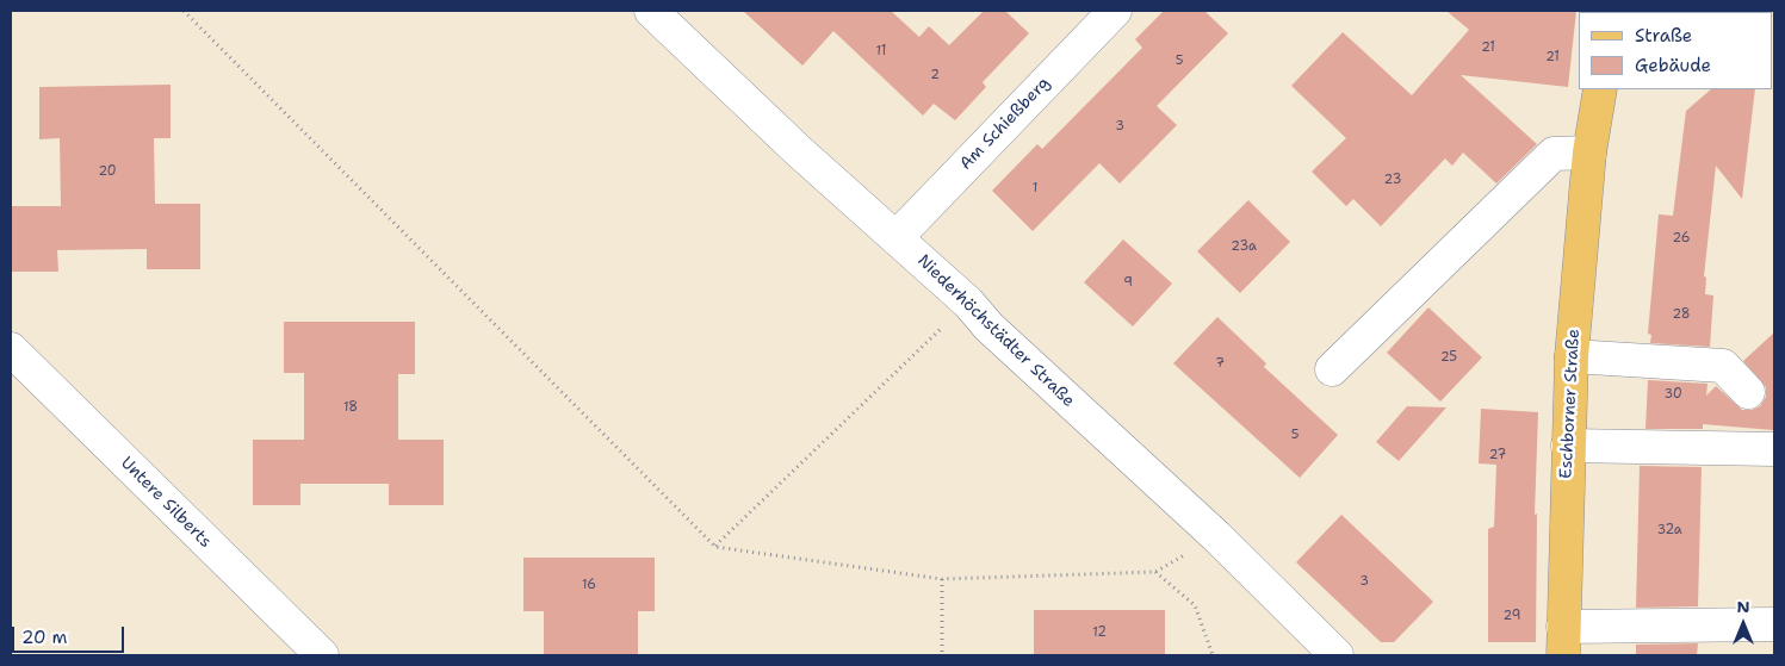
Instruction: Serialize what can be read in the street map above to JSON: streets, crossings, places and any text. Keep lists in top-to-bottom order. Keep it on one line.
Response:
{"streets":{"main road":["Eschborner Straße"],"street":["Am Schießberg","Niederhöchstädter Straße","Untere Silberts"]},"crossings":[["Am Schießberg","Niederhöchstädter Straße"]],"house_numbers":["21","11","21","5","2","3","20","23","1","26","23a","9","28","25","7","30","18","5","27","32a","3","16","29","12"],"legend":["Straße","Gebäude"],"scale_bar":"20 m","north":"top"}
